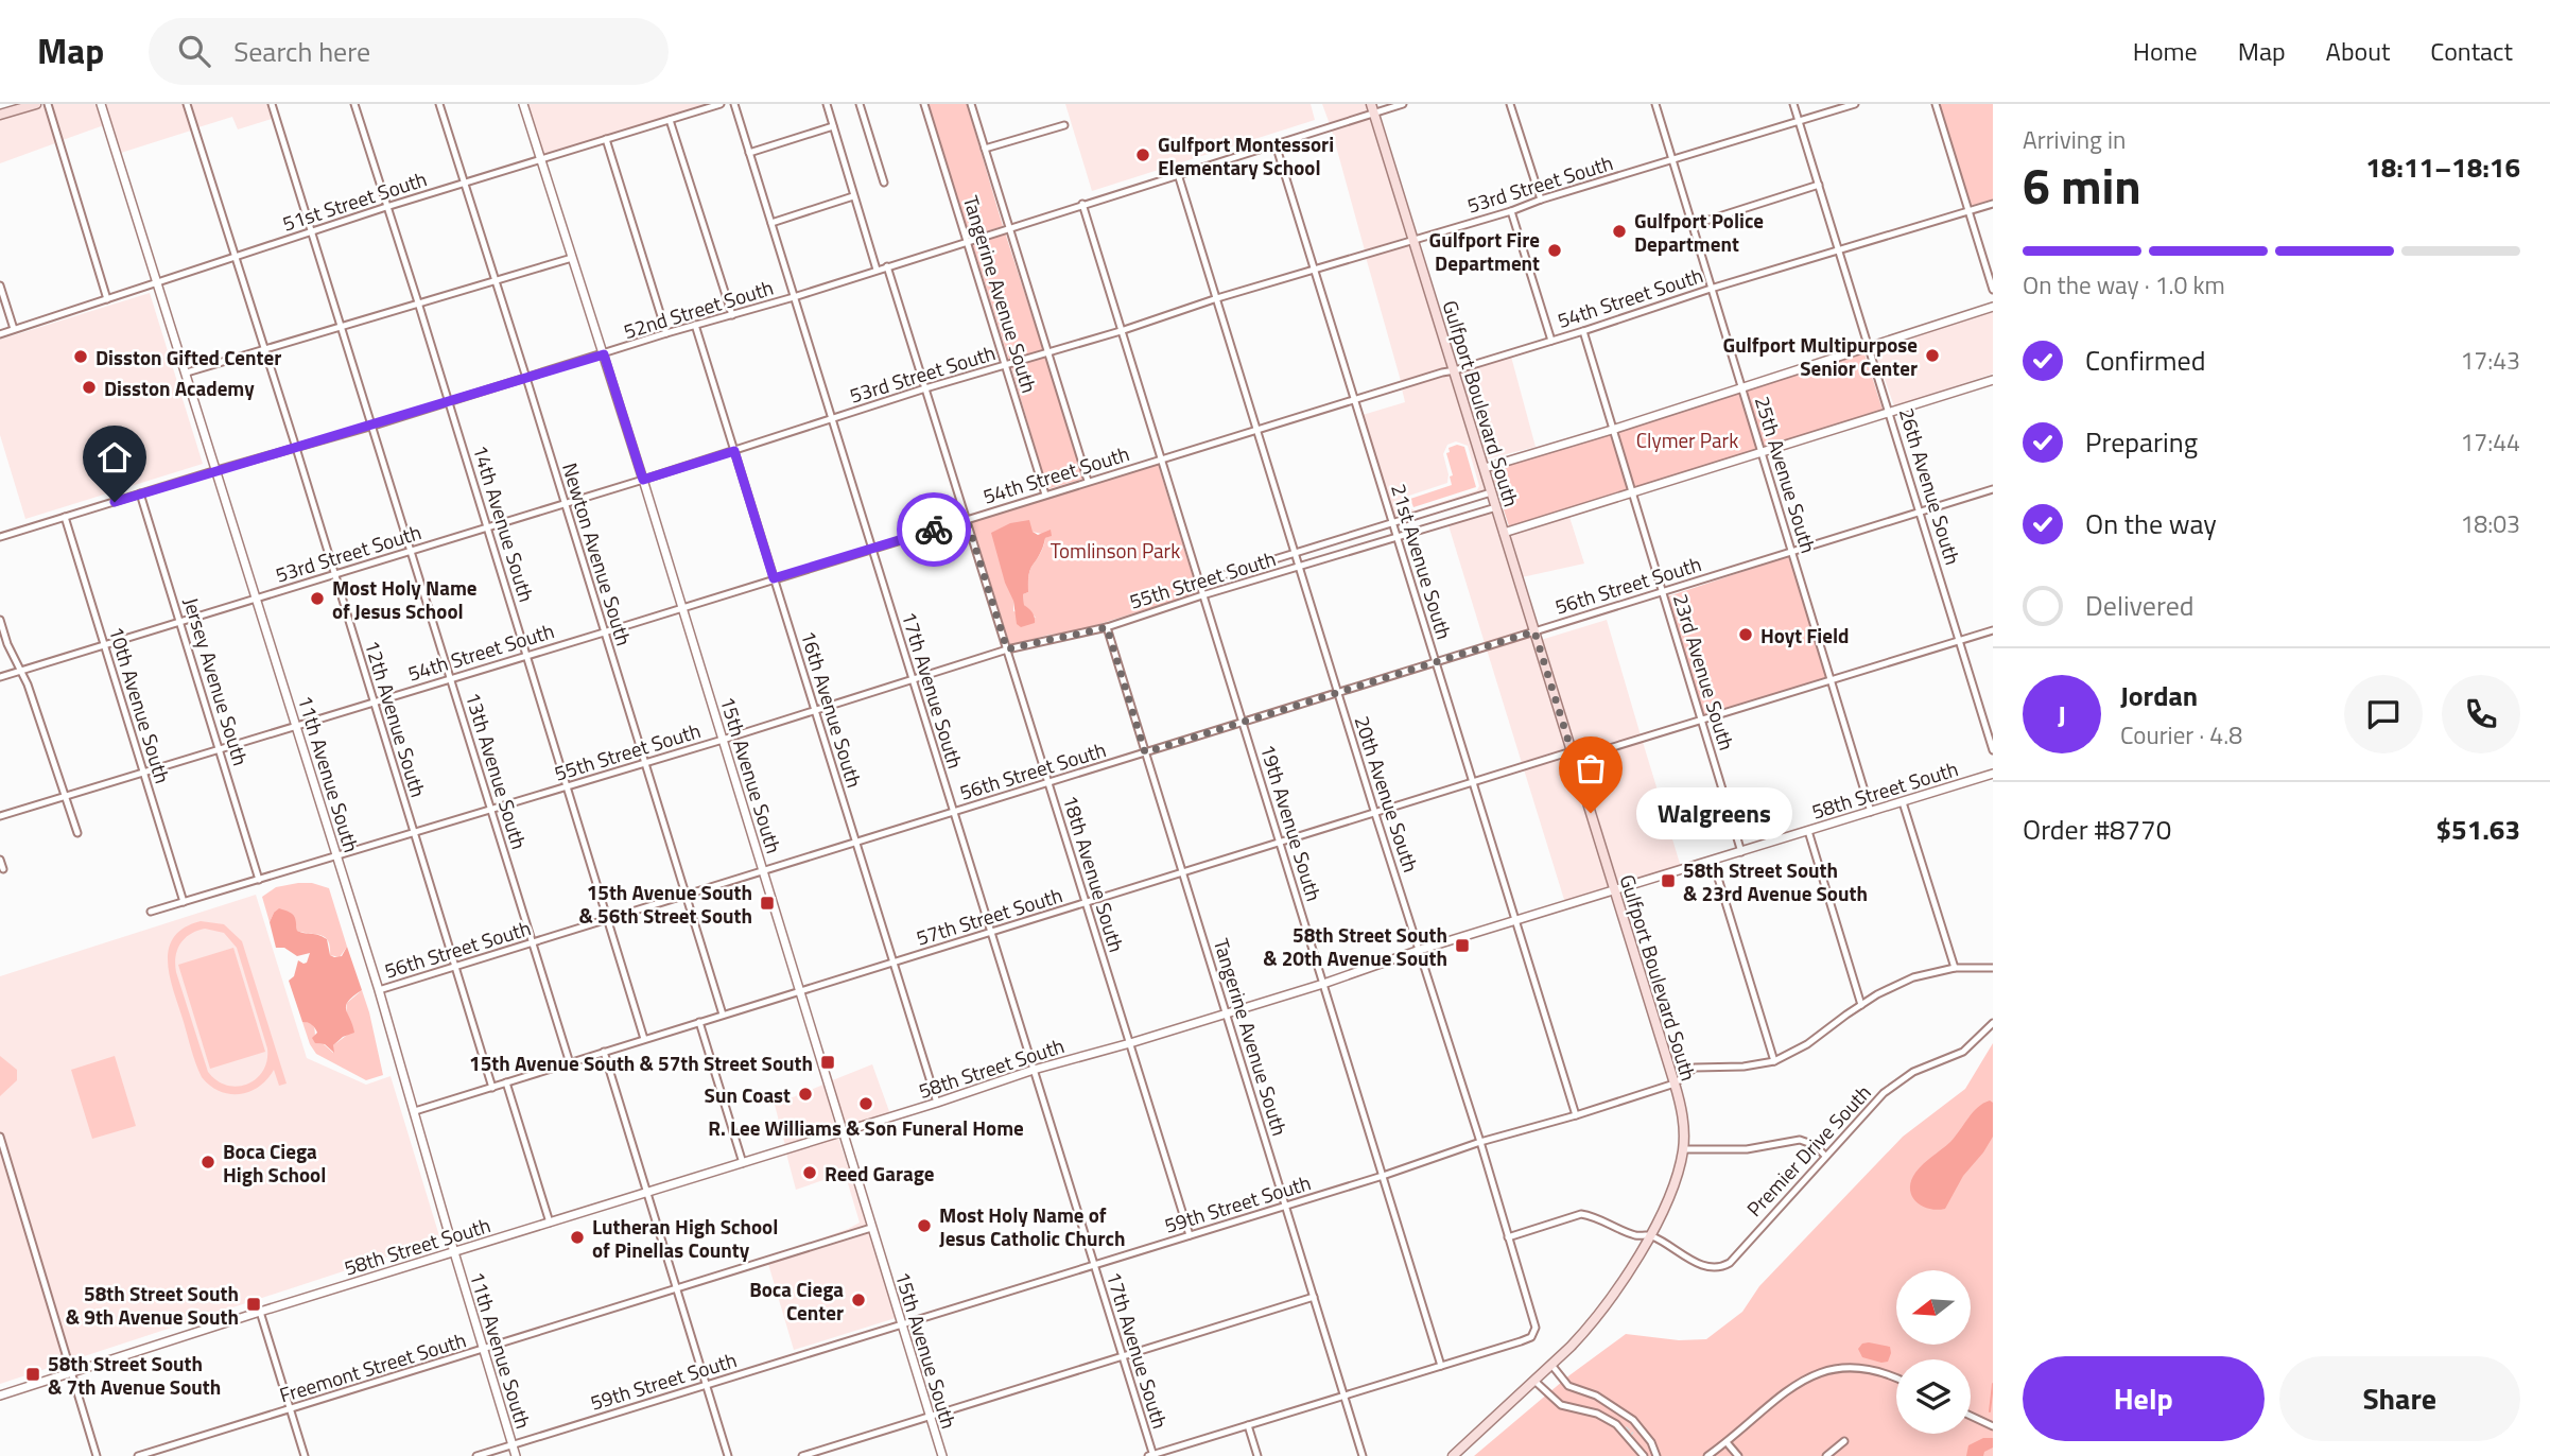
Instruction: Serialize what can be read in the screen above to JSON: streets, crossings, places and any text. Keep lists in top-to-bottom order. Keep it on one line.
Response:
{"streets":{"main road":["Gulfport Boulevard South"],"street":["53rd Street South","51st Street South","Tangerine Avenue South","54th Street South","52nd Street South","25th Avenue South","26th Avenue South","14th Avenue South","Newton Avenue South","21st Avenue South","55th Street South","56th Street South","23rd Avenue South","Jersey Avenue South","17th Avenue South","10th Avenue South","16th Avenue South","12th Avenue South","13th Avenue South","11th Avenue South","15th Avenue South","58th Street South","20th Avenue South","19th Avenue South","18th Avenue South","57th Street South","Premier Drive South","59th Street South","Freemont Street South"]},"crossings":[["53rd Street South","Tangerine Avenue South"],["53rd Street South","Gulfport Boulevard South"],["53rd Street South","25th Avenue South"],["53rd Street South","26th Avenue South"],["53rd Street South","14th Avenue South"],["53rd Street South","Newton Avenue South"],["53rd Street South","21st Avenue South"],["53rd Street South","Jersey Avenue South"],["53rd Street South","17th Avenue South"],["53rd Street South","10th Avenue South"],["53rd Street South","16th Avenue South"],["53rd Street South","12th Avenue South"],["53rd Street South","13th Avenue South"],["53rd Street South","11th Avenue South"],["53rd Street South","15th Avenue South"],["53rd Street South","20th Avenue South"],["53rd Street South","19th Avenue South"],["53rd Street South","18th Avenue South"],["51st Street South","14th Avenue South"],["51st Street South","Newton Avenue South"],["51st Street South","12th Avenue South"],["51st Street South","13th Avenue South"],["51st Street South","11th Avenue South"],["51st Street South","15th Avenue South"],["Tangerine Avenue South","54th Street South"],["Tangerine Avenue South","52nd Street South"],["Tangerine Avenue South","55th Street South"],["Tangerine Avenue South","56th Street South"],["Tangerine Avenue South","58th Street South"],["Tangerine Avenue South","57th Street South"],["Tangerine Avenue South","59th Street South"],["54th Street South","Gulfport Boulevard South"],["54th Street South","25th Avenue South"],["54th Street South","26th Avenue South"],["54th Street South","14th Avenue South"],["54th Street South","Newton Avenue South"],["54th Street South","21st Avenue South"],["54th Street South","23rd Avenue South"],["54th Street South","Jersey Avenue South"],["54th Street South","17th Avenue South"],["54th Street South","10th Avenue South"],["54th Street South","16th Avenue South"],["54th Street South","12th Avenue South"],["54th Street South","13th Avenue South"],["54th Street South","11th Avenue South"],["54th Street South","15th Avenue South"],["54th Street South","20th Avenue South"],["54th Street South","19th Avenue South"],["54th Street South","18th Avenue South"],["52nd Street South","Gulfport Boulevard South"],["52nd Street South","14th Avenue South"],["52nd Street South","Newton Avenue South"],["52nd Street South","21st Avenue South"],["52nd Street South","Jersey Avenue South"],["52nd Street South","17th Avenue South"],["52nd Street South","10th Avenue South"],["52nd Street South","16th Avenue South"],["52nd Street South","12th Avenue South"],["52nd Street South","13th Avenue South"],["52nd Street South","11th Avenue South"],["52nd Street South","15th Avenue South"],["52nd Street South","20th Avenue South"],["52nd Street South","19th Avenue South"],["52nd Street South","18th Avenue South"],["Gulfport Boulevard South","55th Street South"],["Gulfport Boulevard South","56th Street South"],["Gulfport Boulevard South","58th Street South"],["Gulfport Boulevard South","57th Street South"],["Gulfport Boulevard South","Premier Drive South"],["Gulfport Boulevard South","59th Street South"],["25th Avenue South","56th Street South"],["25th Avenue South","58th Street South"],["25th Avenue South","57th Street South"],["26th Avenue South","56th Street South"],["26th Avenue South","57th Street South"],["14th Avenue South","55th Street South"],["14th Avenue South","56th Street South"],["14th Avenue South","57th Street South"],["Newton Avenue South","55th Street South"],["Newton Avenue South","56th Street South"],["Newton Avenue South","57th Street South"],["21st Avenue South","55th Street South"],["21st Avenue South","56th Street South"],["21st Avenue South","58th Street South"],["21st Avenue South","57th Street South"],["21st Avenue South","59th Street South"],["55th Street South","Jersey Avenue South"],["55th Street South","17th Avenue South"],["55th Street South","10th Avenue South"],["55th Street South","16th Avenue South"],["55th Street South","12th Avenue South"],["55th Street South","13th Avenue South"],["55th Street South","11th Avenue South"],["55th Street South","15th Avenue South"],["55th Street South","20th Avenue South"],["55th Street South","19th Avenue South"],["55th Street South","18th Avenue South"],["56th Street South","23rd Avenue South"],["56th Street South","17th Avenue South"],["56th Street South","16th Avenue South"],["56th Street South","12th Avenue South"],["56th Street South","13th Avenue South"],["56th Street South","11th Avenue South"],["56th Street South","15th Avenue South"],["56th Street South","20th Avenue South"],["56th Street South","19th Avenue South"],["56th Street South","18th Avenue South"],["23rd Avenue South","58th Street South"],["23rd Avenue South","57th Street South"],["17th Avenue South","58th Street South"],["17th Avenue South","57th Street South"],["17th Avenue South","59th Street South"],["16th Avenue South","58th Street South"],["16th Avenue South","57th Street South"],["12th Avenue South","57th Street South"],["13th Avenue South","57th Street South"],["11th Avenue South","58th Street South"],["11th Avenue South","57th Street South"],["11th Avenue South","59th Street South"],["11th Avenue South","Freemont Street South"],["15th Avenue South","58th Street South"],["15th Avenue South","57th Street South"],["15th Avenue South","59th Street South"],["15th Avenue South","Freemont Street South"],["58th Street South","20th Avenue South"],["58th Street South","19th Avenue South"],["58th Street South","18th Avenue South"],["20th Avenue South","19th Avenue South"],["20th Avenue South","57th Street South"],["20th Avenue South","59th Street South"],["19th Avenue South","57th Street South"],["19th Avenue South","59th Street South"],["18th Avenue South","57th Street South"],["18th Avenue South","59th Street South"]],"parks":["Clymer Park","Tomlinson Park"],"places":{"other":["Gulfport Montessori Elementary School","Gulfport Police Department","Gulfport Fire Department","Gulfport Multipurpose Senior Center","Disston Gifted Center","Disston Academy","Most Holy Name of Jesus School","Hoyt Field","Walgreens","Sun Coast","R. Lee Williams & Son Funeral Home","Boca Ciega High School","Reed Garage","Most Holy Name of Jesus Catholic Church","Lutheran High School of Pinellas County","Boca Ciega Center"],"transit":["58th Street South & 23rd Avenue South","15th Avenue South & 56th Street South","58th Street South & 20th Avenue South","15th Avenue South & 57th Street South","58th Street South & 9th Avenue South","58th Street South & 7th Avenue South"]},"north":"left","page":{"header":"Map","search":"Search here","nav":["Home","Map","About","Contact"],"heading":["6 min","Arriving in","18:11–18:16"],"panel":["Jordan","Courier · 4.8","Order #8770","$51.63"],"bar":"On the way · 1.0 km","list":[["Confirmed","17:43"],["Preparing","17:44"],["On the way","18:03"],"Delivered"],"round":"J","bubble":"Walgreens","buttons":["Help","Share"]}}
